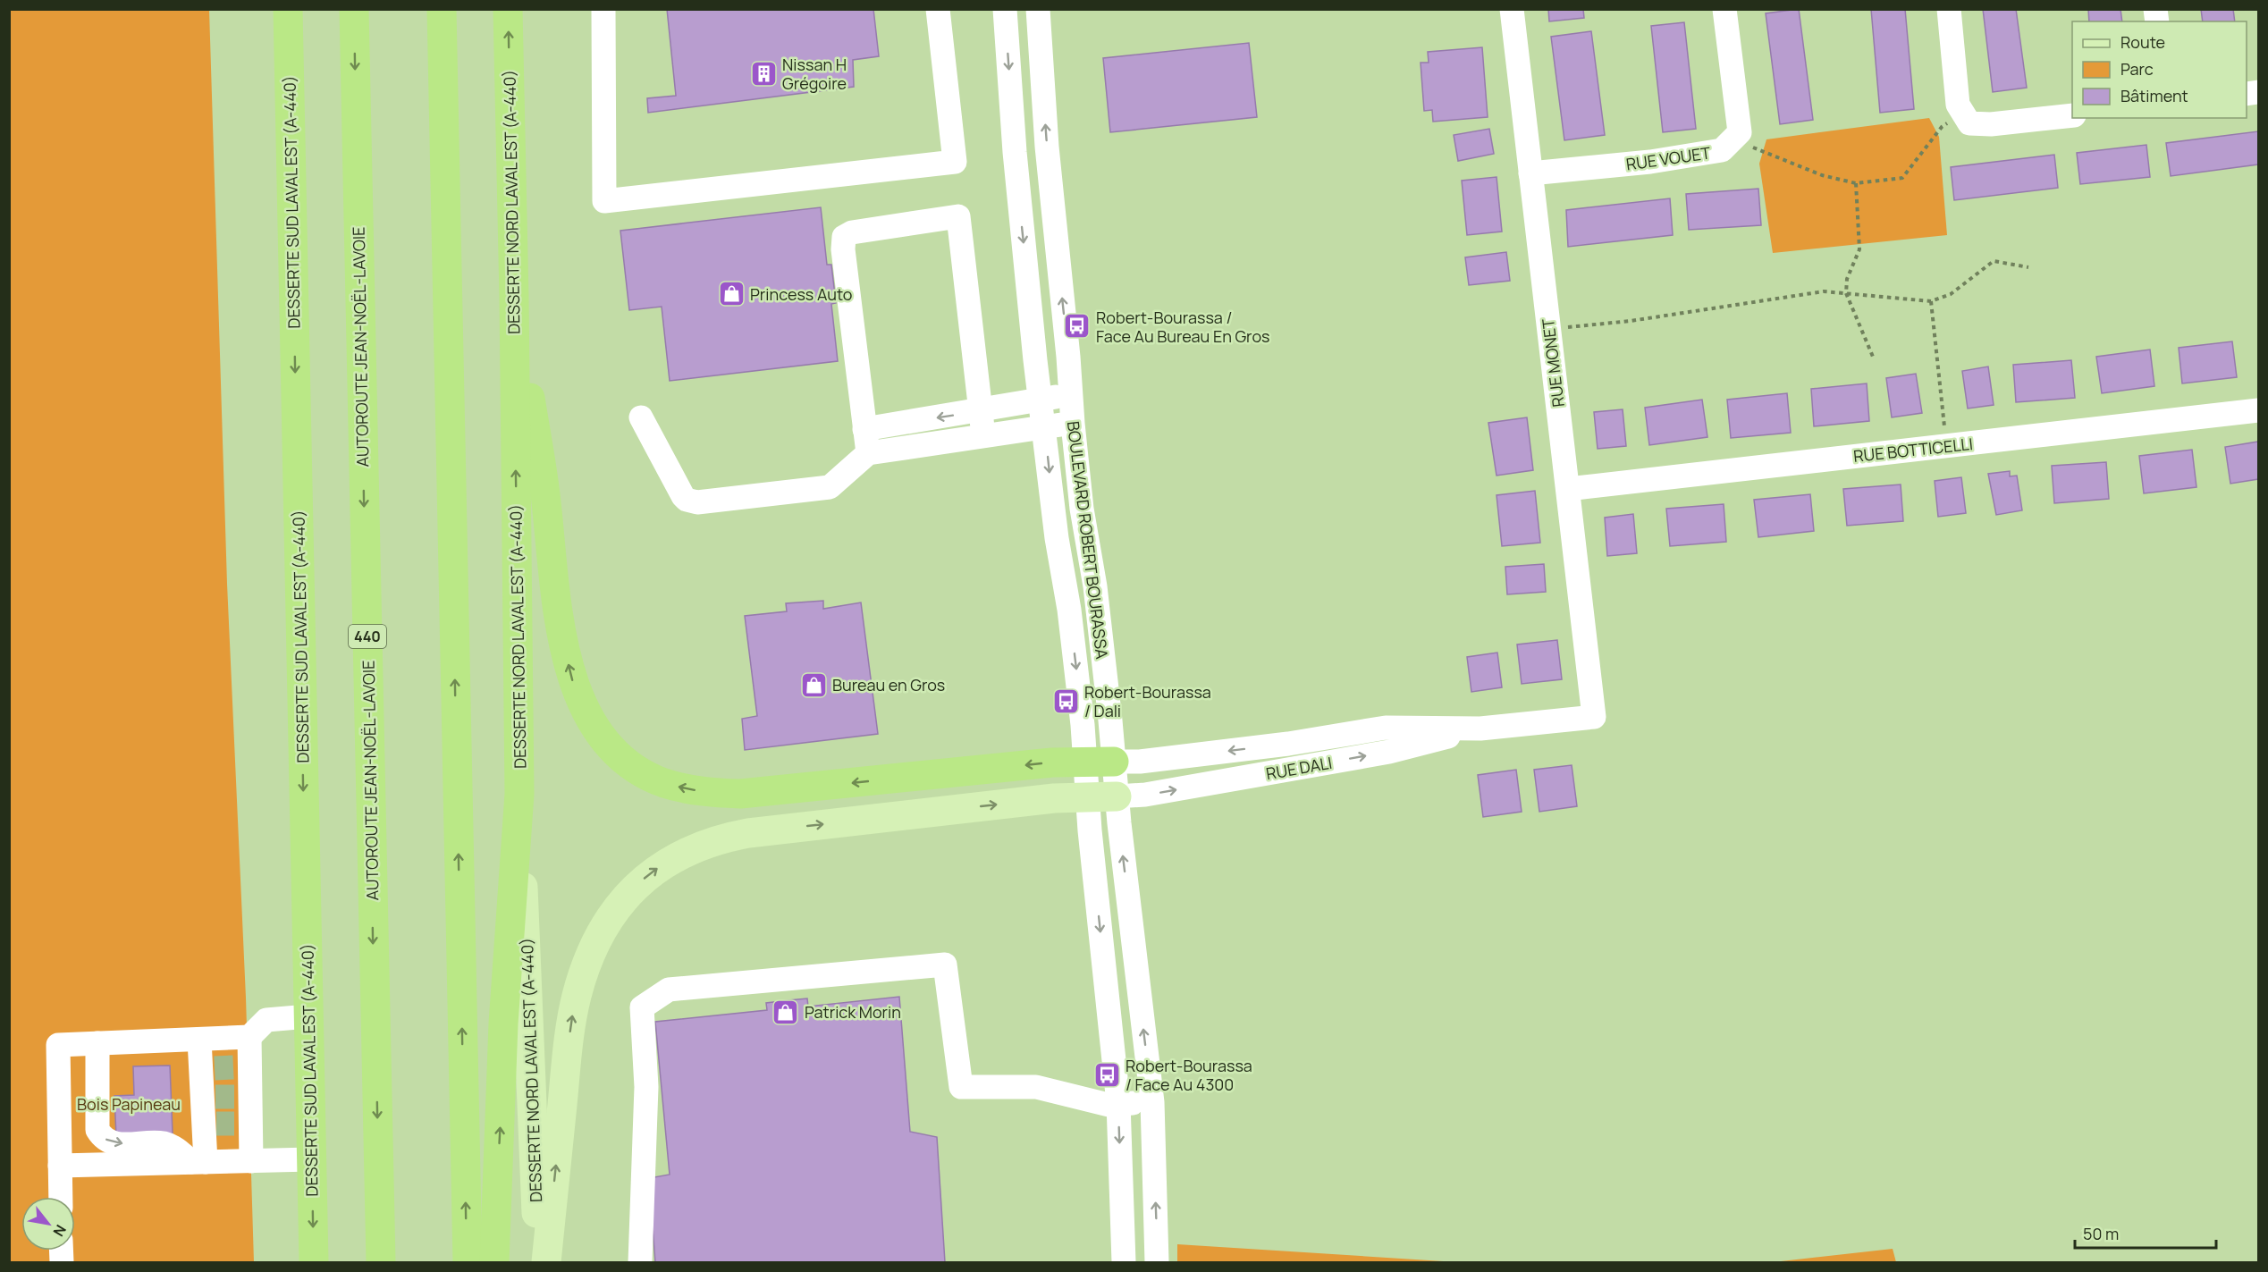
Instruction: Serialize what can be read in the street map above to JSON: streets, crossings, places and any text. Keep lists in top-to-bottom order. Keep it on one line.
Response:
{"streets":{"highway":["DESSERTE SUD LAVAL EST (A-440)","DESSERTE NORD LAVAL EST (A-440)","AUTOROUTE JEAN-NOËL-LAVOIE","440"],"street":["RUE VOUET","RUE MONET","RUE BOTTICELLI","BOULEVARD ROBERT BOURASSA","RUE DALI"]},"crossings":[["RUE VOUET","RUE MONET"],["RUE MONET","RUE BOTTICELLI"],["RUE MONET","RUE DALI"],["BOULEVARD ROBERT BOURASSA","RUE DALI"]],"parks":["Bois Papineau"],"places":{"building":["Nissan H Grégoire"],"shop":["Princess Auto","Bureau en Gros","Patrick Morin"],"bus stop":["Robert-Bourassa / Face Au Bureau En Gros","Robert-Bourassa / Dali","Robert-Bourassa / Face Au 4300"]},"legend":["Route","Parc","Bâtiment"],"scale_bar":"50 m","north":"bottom right"}
